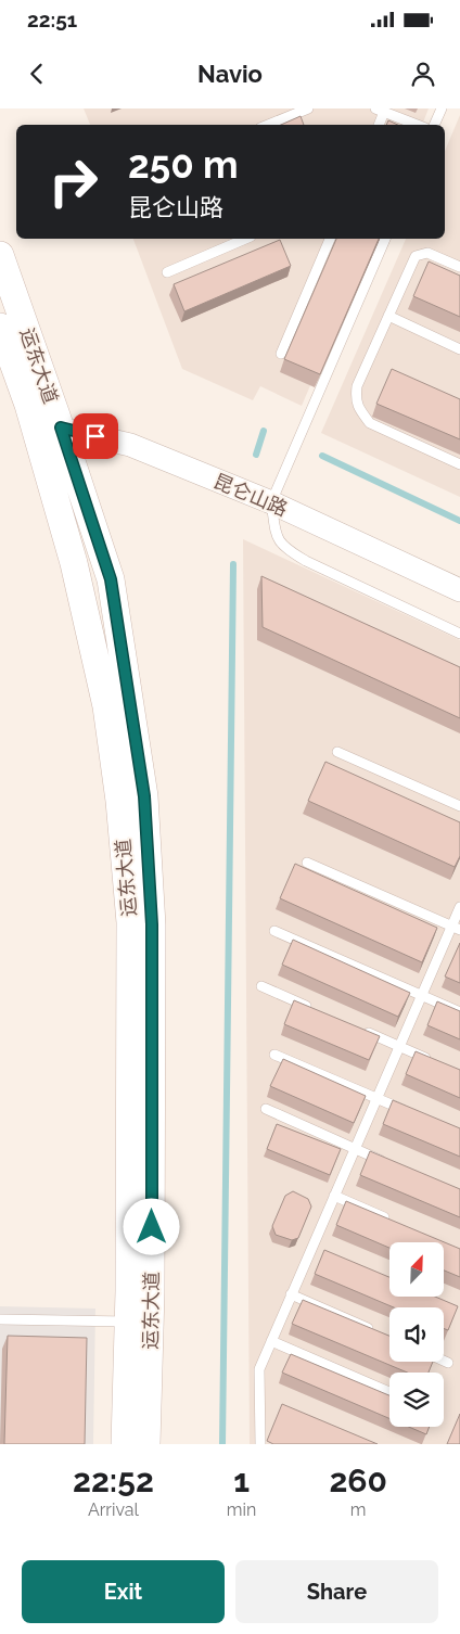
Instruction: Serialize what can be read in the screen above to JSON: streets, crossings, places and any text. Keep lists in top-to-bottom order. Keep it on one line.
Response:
{"streets":{"main road":["运东大道"],"street":["昆仑山路"]},"crossings":[["运东大道","昆仑山路"]],"north":"top right","page":{"status":"22:51","header":"Navio","turn":["250 m","昆仑山路"],"eta":["22:52","Arrival","1","min","260","m"],"buttons":["Exit","Share"]}}
